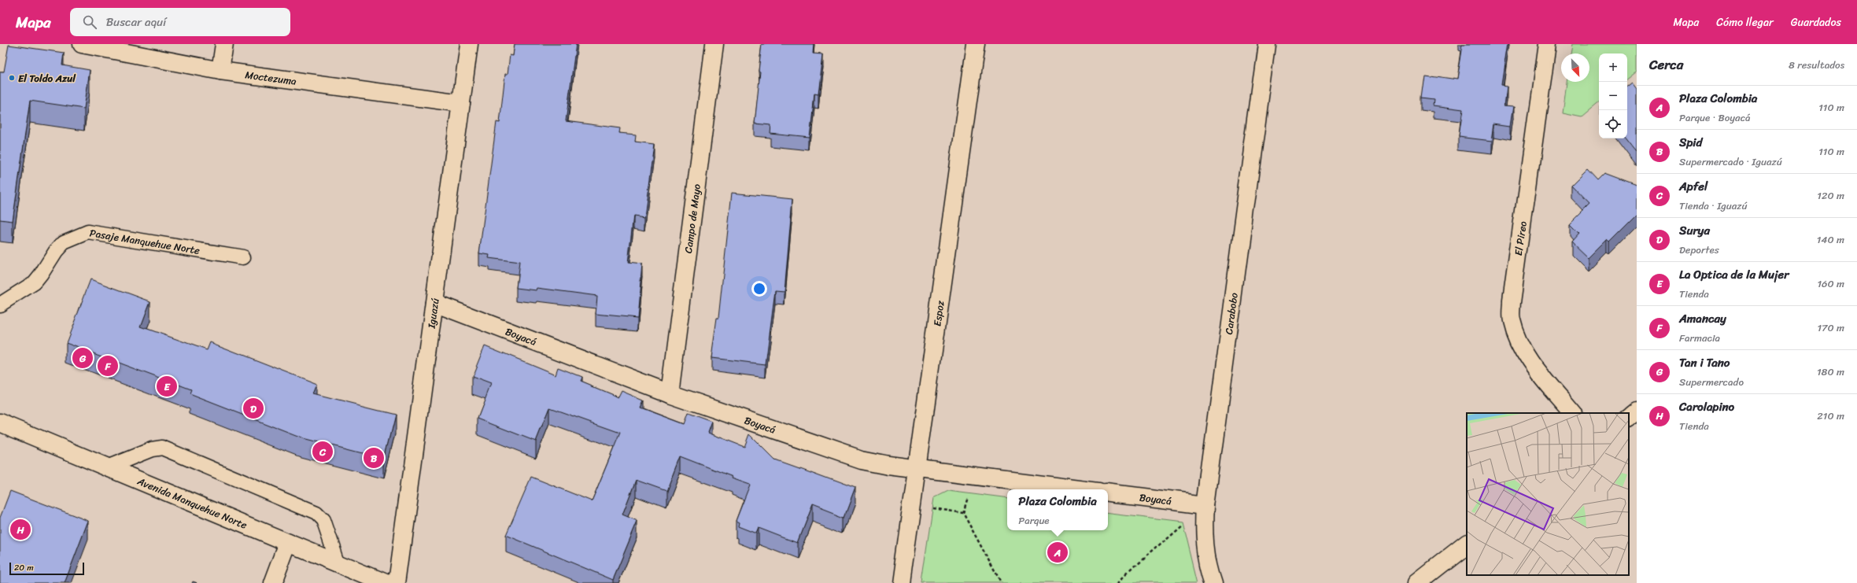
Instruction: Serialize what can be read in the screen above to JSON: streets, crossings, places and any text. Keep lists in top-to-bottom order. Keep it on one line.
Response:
{"streets":{"street":["Moctezuma","Campo de Mayo","El Pireo","Iguazú","Espoz","Carabobo","Boyacá","Avenida Manquehue Norte"],"lane":["Pasaje Manquehue Norte"]},"crossings":[["Moctezuma","Iguazú"],["Campo de Mayo","Boyacá"],["Iguazú","Boyacá"],["Espoz","Boyacá"],["Carabobo","Boyacá"]],"places":["El Toldo Azul"],"scale_bar":"20 m","north":"bottom right","page":{"header":"Mapa","search":"Buscar aquí","nav":["Mapa","Cómo llegar","Guardados"],"heading":["Cerca","8 resultados"],"map_buttons":["+","−"],"list":[{"mark":"A","name":"Plaza Colombia","note":"Parque · Boyacá","value":"110 m"},{"mark":"B","name":"Spid","note":"Supermercado · Iguazú","value":"110 m"},{"mark":"C","name":"Apfel","note":"Tienda · Iguazú","value":"120 m"},{"mark":"D","name":"Surya","note":"Deportes","value":"140 m"},{"mark":"E","name":"La Optica de la Mujer","note":"Tienda","value":"160 m"},{"mark":"F","name":"Amancay","note":"Farmacia","value":"170 m"},{"mark":"G","name":"Tan i Tano","note":"Supermercado","value":"180 m"},{"mark":"H","name":"Carolapino","note":"Tienda","value":"210 m"}],"pins":["G","F","E","D","C","B","H","A"],"popup":["Plaza Colombia","Parque"],"scale":"20 m"}}
